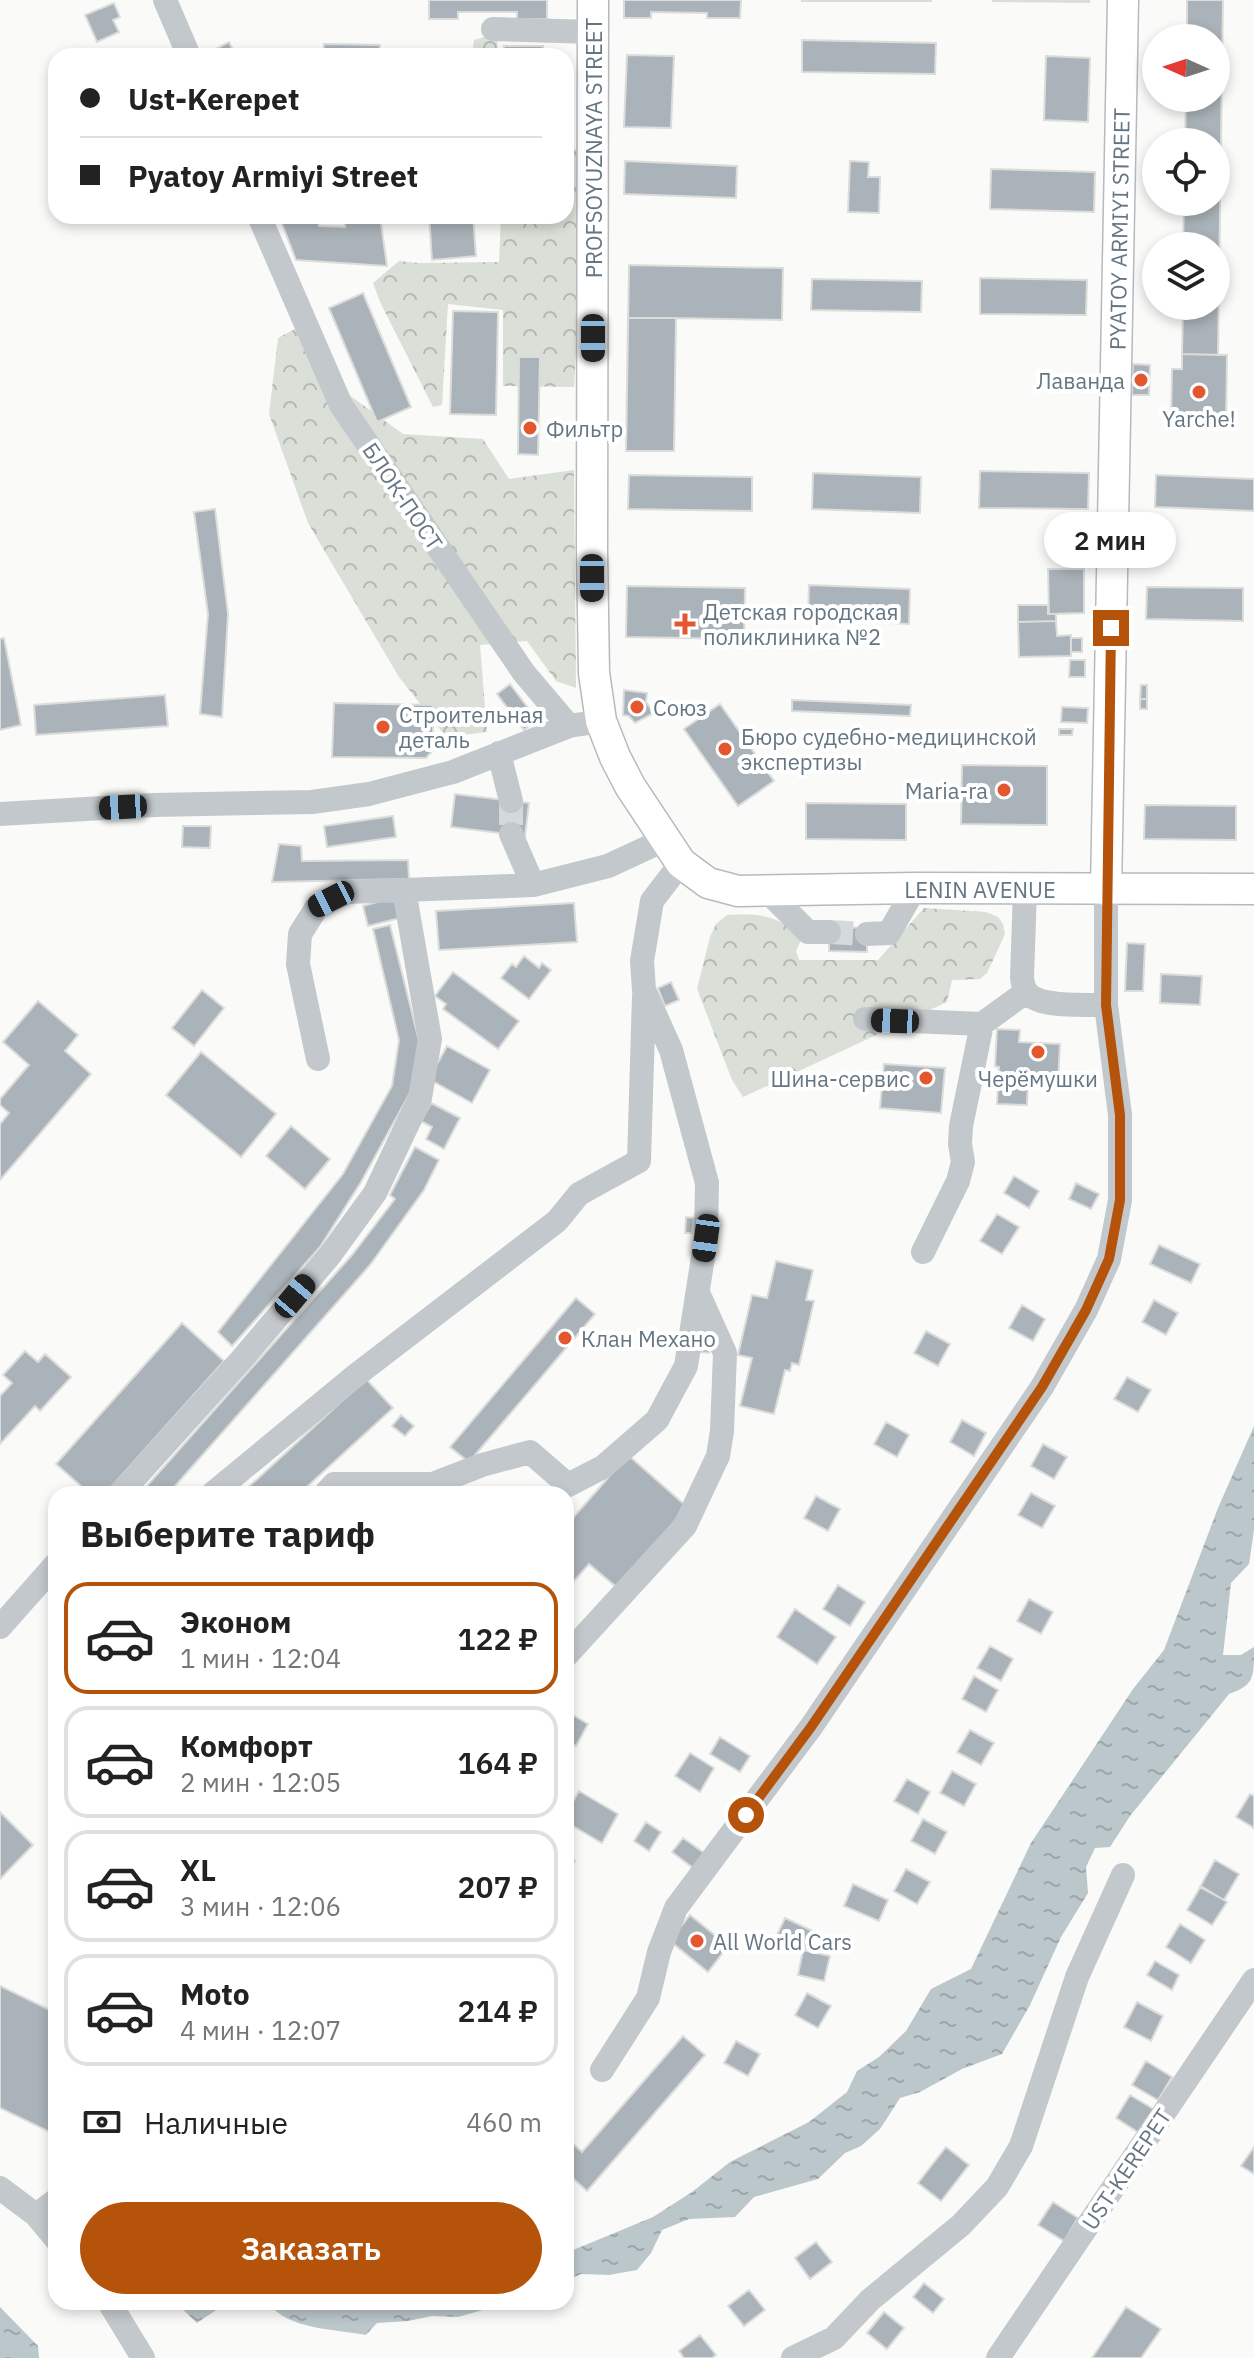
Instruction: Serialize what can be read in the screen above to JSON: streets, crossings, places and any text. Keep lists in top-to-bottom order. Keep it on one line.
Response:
{"streets":{"main road":["PROFSOYUZNAYA STREET","PYATOY ARMIYI STREET","LENIN AVENUE"],"street":["БЛОК-ПОСТ","UST-KEREPET"]},"crossings":[["PROFSOYUZNAYA STREET","LENIN AVENUE"],["PYATOY ARMIYI STREET","LENIN AVENUE"]],"places":{"other":["Лаванда","Yarche!","Фильтр","Союз","Строительная деталь","Бюро судебно-медицинской экспертизы","Maria-ra","Черёмушки","Шина-сервис","Клан Механо","All World Cars"],"health":["Детская городская поликлиника №2"]},"north":"left","page":{"banner":["Ust-Kerepet","Pyatoy Armiyi Street"],"bubble":"2 мин","heading":"Выберите тариф","list":[{"name":"Эконом","note":"1 мин · 12:04","value":"122 ₽"},{"name":"Комфорт","note":"2 мин · 12:05","value":"164 ₽"},{"name":"XL","note":"3 мин · 12:06","value":"207 ₽"},{"name":"Moto","note":"4 мин · 12:07","value":"214 ₽"}],"pay":["Наличные","460 m"],"buttons":"Заказать"}}
